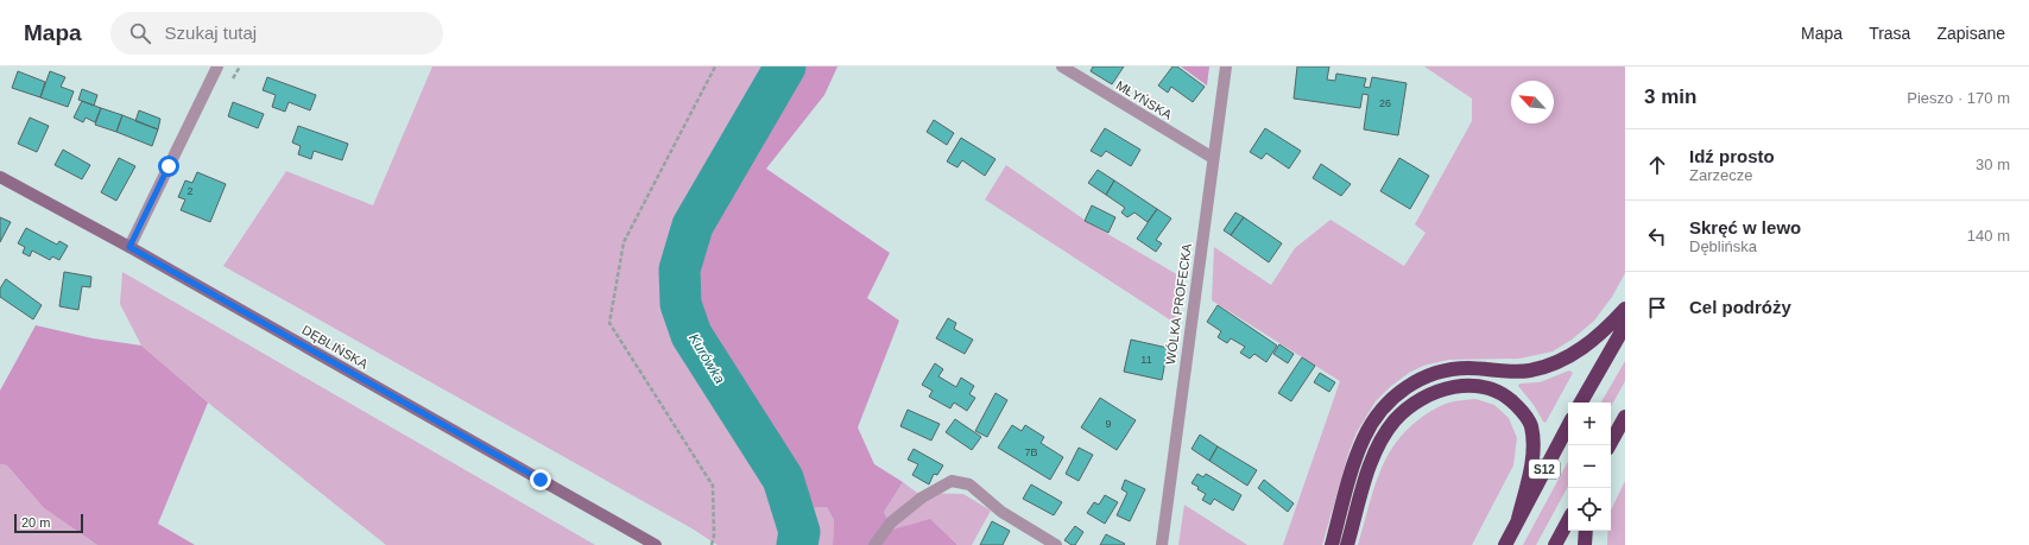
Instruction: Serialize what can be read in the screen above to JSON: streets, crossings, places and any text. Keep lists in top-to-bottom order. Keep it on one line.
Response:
{"streets":{"highway":["S12"],"main road":["DĘBLIŃSKA"],"street":["MŁYŃSKA","WÓLKA PROFECKA"]},"crossings":[["MŁYŃSKA","WÓLKA PROFECKA"]],"water":["Kurówka"],"house_numbers":["26","2","11","9","7B"],"scale_bar":"20 m","north":"top left","page":{"header":"Mapa","search":"Szukaj tutaj","nav":["Mapa","Trasa","Zapisane"],"heading":["3 min","Pieszo · 170 m"],"list":[["Idź prosto","Zarzecze","30 m"],["Skręć w lewo","Dęblińska","140 m"],"Cel podróży"],"map_buttons":["+","−"],"scale":"20 m"}}
